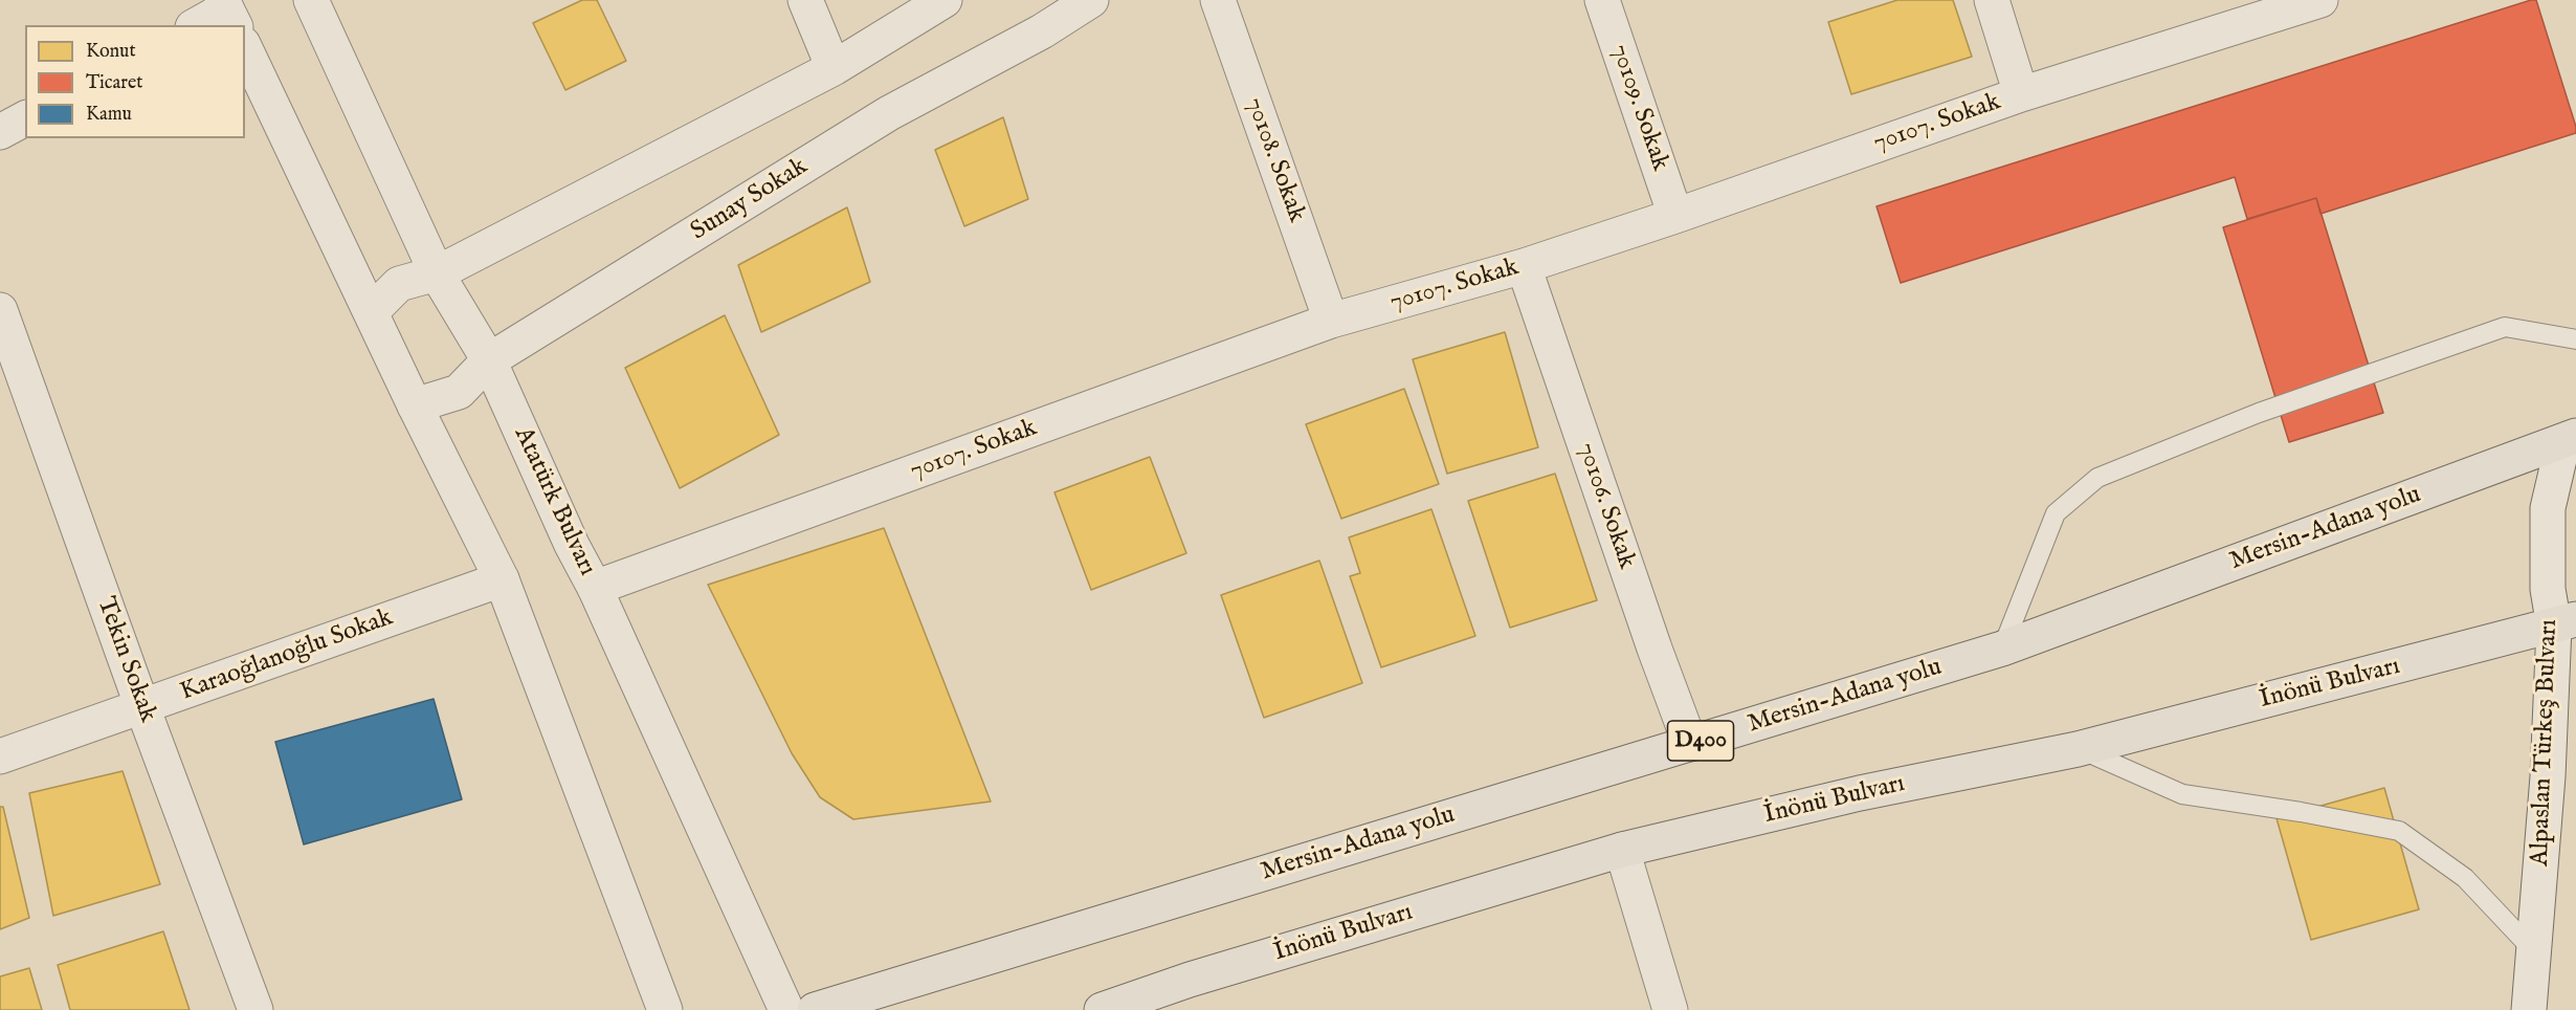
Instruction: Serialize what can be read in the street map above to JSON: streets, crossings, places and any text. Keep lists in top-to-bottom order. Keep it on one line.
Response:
{"streets":{"highway":["Mersin-Adana yolu","İnönü Bulvarı","D400"],"street":["70109. Sokak","70107. Sokak","70108. Sokak","Sunay Sokak","Atatürk Bulvarı","70106. Sokak","Karaoğlanoğlu Sokak","Tekin Sokak","Alpaslan Türkeş Bulvarı"]},"crossings":[["70109. Sokak","70107. Sokak"],["70107. Sokak","70108. Sokak"],["70107. Sokak","Atatürk Bulvarı"],["70107. Sokak","70106. Sokak"],["Sunay Sokak","Atatürk Bulvarı"],["70106. Sokak","Mersin-Adana yolu"],["Mersin-Adana yolu","Alpaslan Türkeş Bulvarı"],["Karaoğlanoğlu Sokak","Tekin Sokak"],["İnönü Bulvarı","Alpaslan Türkeş Bulvarı"]],"legend":["Konut","Ticaret","Kamu"]}
